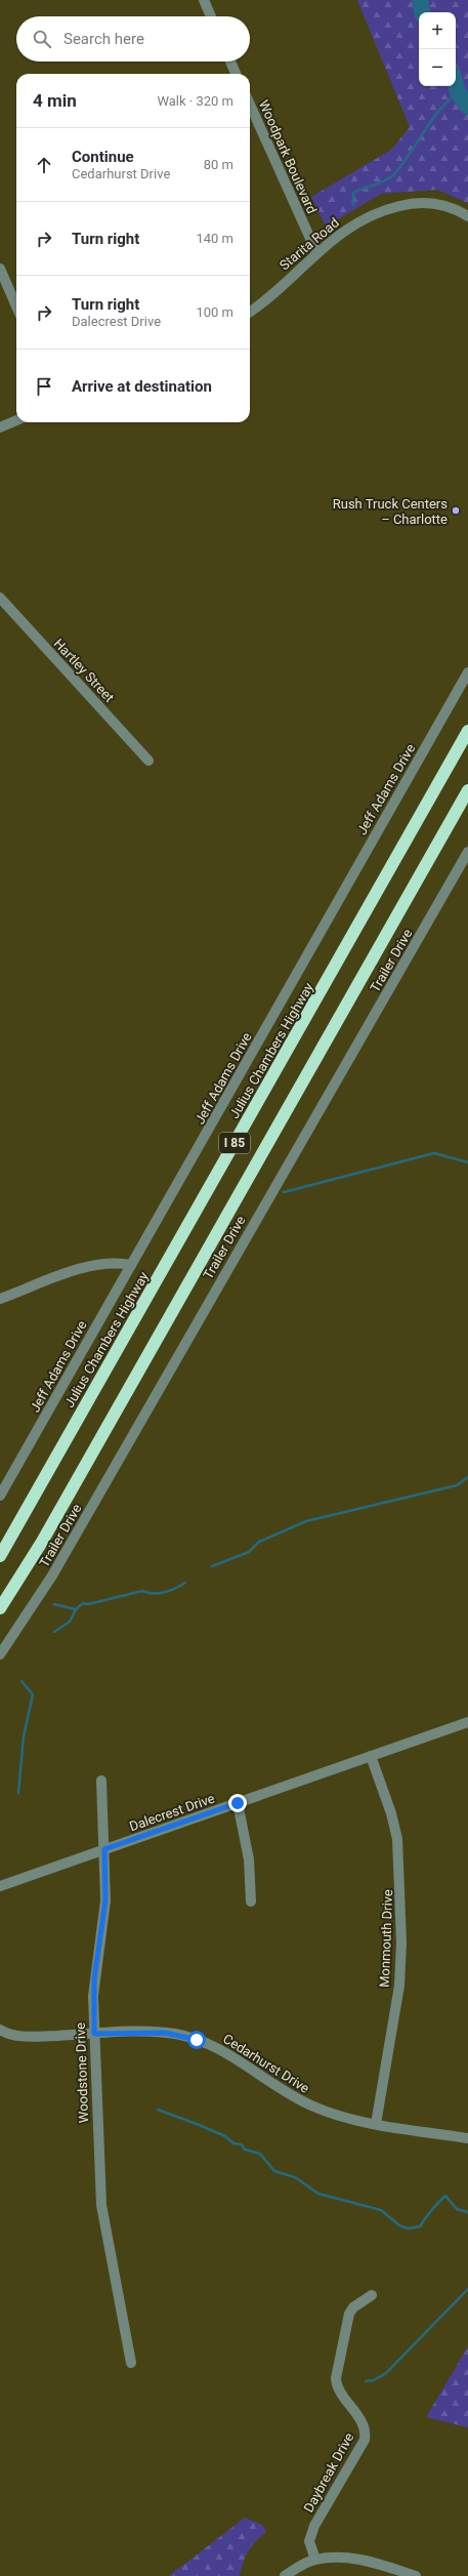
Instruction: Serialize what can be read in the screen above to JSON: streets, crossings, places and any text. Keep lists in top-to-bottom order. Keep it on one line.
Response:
{"streets":{"highway":["Julius Chambers Highway","I 85"],"street":["Woodpark Boulevard","Starita Road","Hartley Street","Jeff Adams Drive","Trailer Drive","Dalecrest Drive","Monmouth Drive","Cedarhurst Drive","Woodstone Drive","Daybreak Drive"]},"crossings":[["Woodpark Boulevard","Starita Road"],["Dalecrest Drive","Monmouth Drive"],["Dalecrest Drive","Woodstone Drive"],["Monmouth Drive","Cedarhurst Drive"],["Cedarhurst Drive","Woodstone Drive"]],"places":["Rush Truck Centers – Charlotte"],"page":{"map_buttons":["+","−"],"search":"Search here","heading":["4 min","Walk · 320 m"],"list":[["Continue","Cedarhurst Drive","80 m"],["Turn right","140 m"],["Turn right","Dalecrest Drive","100 m"],"Arrive at destination"]}}
